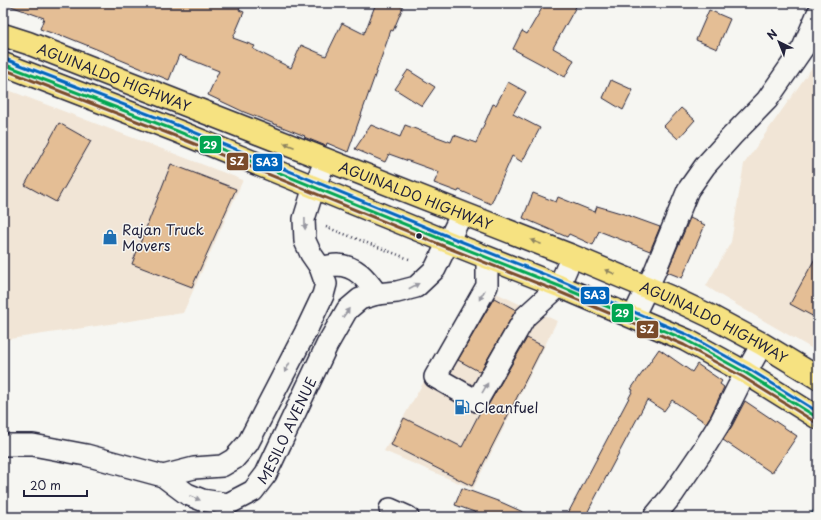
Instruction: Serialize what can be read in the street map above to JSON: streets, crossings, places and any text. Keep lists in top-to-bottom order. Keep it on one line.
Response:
{"streets":{"main road":["AGUINALDO HIGHWAY"],"street":["MESILO AVENUE"]},"crossings":[["AGUINALDO HIGHWAY","MESILO AVENUE"]],"places":{"shop":["Rajan Truck Movers"],"fuel station":["Cleanfuel"]},"lines":["transit line SA3","transit line 29","transit line SZ"],"scale_bar":"20 m","north":"top left"}
